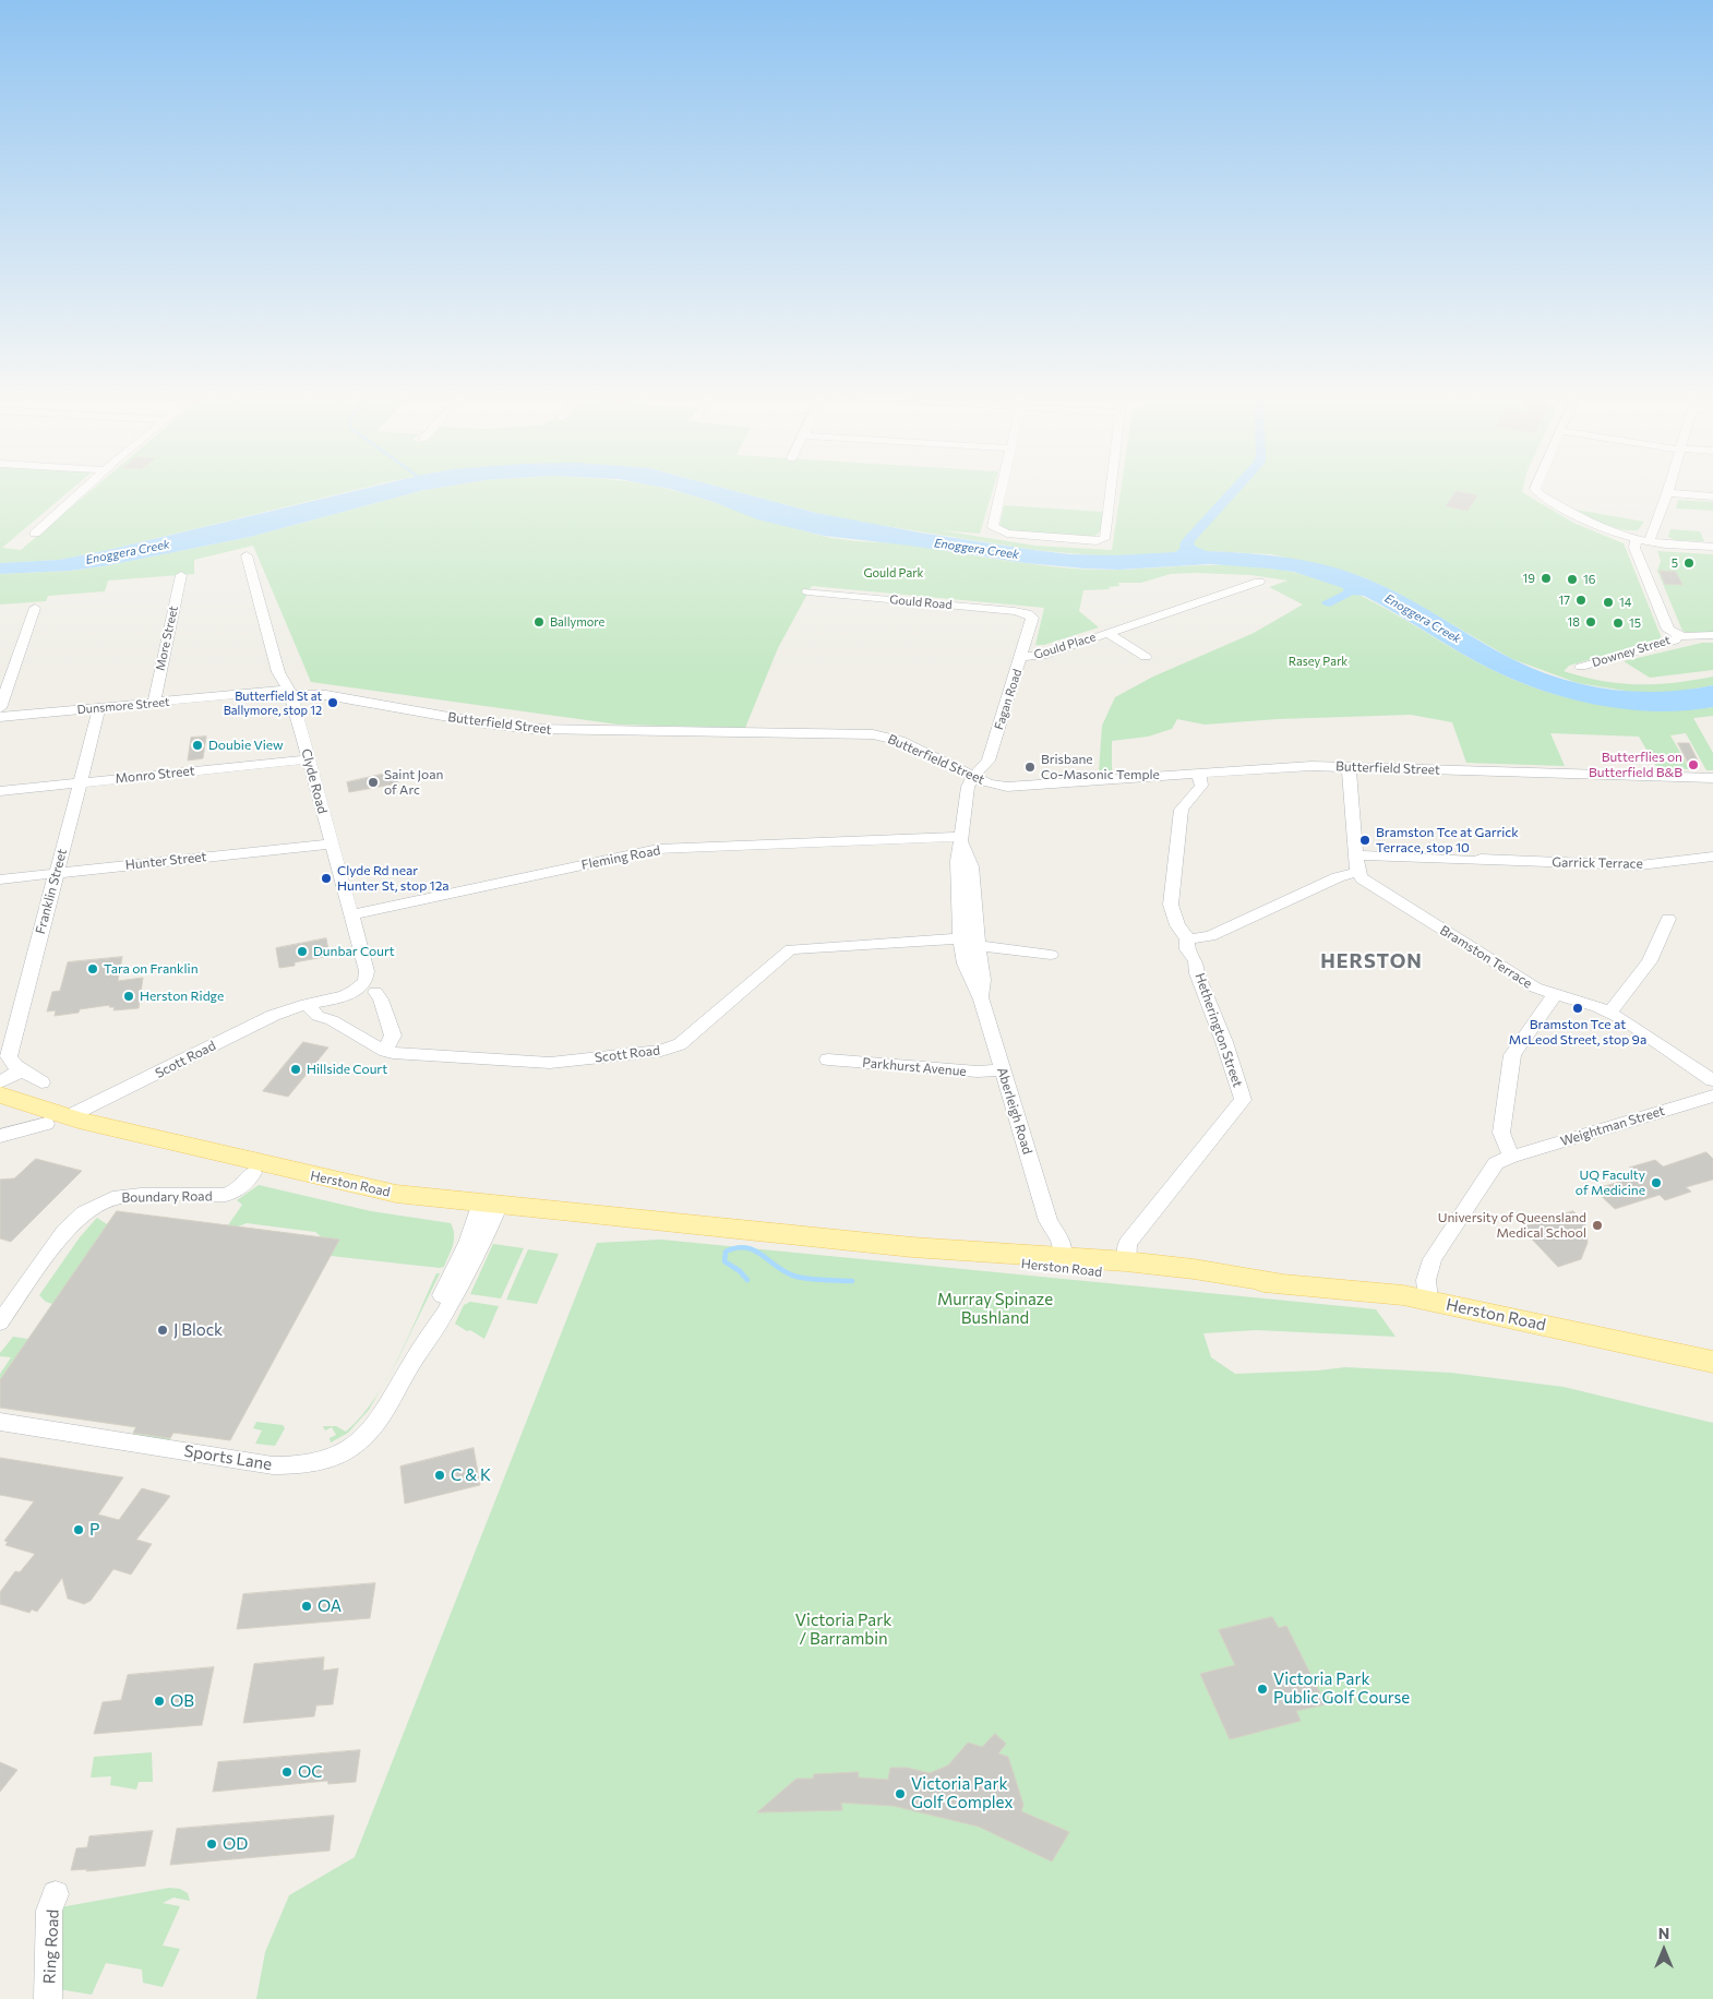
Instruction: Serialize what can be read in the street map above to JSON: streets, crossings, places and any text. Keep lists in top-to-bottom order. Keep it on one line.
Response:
{"streets":{"main road":["Herston Road"],"street":["Gould Road","More Street","Gould Place","Downey Street","Fagan Road","Dunsmore Street","Butterfield Street","Monro Street","Clyde Road","Fleming Road","Hunter Street","Garrick Terrace","Franklin Street","Bramston Terrace","Hetherington Street","Scott Road","Parkhurst Avenue","Aberleigh Road","Weightman Street","Boundary Road","Sports Lane","Ring Road"]},"crossings":[["Gould Road","Fagan Road"],["More Street","Dunsmore Street"],["Gould Place","Fagan Road"],["Fagan Road","Butterfield Street"],["Fagan Road","Aberleigh Road"],["Dunsmore Street","Butterfield Street"],["Dunsmore Street","Clyde Road"],["Dunsmore Street","Franklin Street"],["Butterfield Street","Clyde Road"],["Butterfield Street","Hetherington Street"],["Butterfield Street","Aberleigh Road"],["Monro Street","Clyde Road"],["Monro Street","Franklin Street"],["Clyde Road","Fleming Road"],["Clyde Road","Hunter Street"],["Clyde Road","Scott Road"],["Fleming Road","Aberleigh Road"],["Hunter Street","Franklin Street"],["Hetherington Street","Herston Road"],["Scott Road","Aberleigh Road"],["Scott Road","Herston Road"],["Parkhurst Avenue","Aberleigh Road"],["Aberleigh Road","Herston Road"],["Weightman Street","Herston Road"],["Herston Road","Boundary Road"],["Herston Road","Sports Lane"]],"districts":["HERSTON"],"water":["Enoggera Creek"],"parks":["Gould Park","Rasey Park","Murray Spinaze Bushland","Victoria Park / Barrambin"],"places":["5","19","16","17","14","Ballymore","18","15","Butterfield St at Ballymore, stop 12","Doubie View","Butterflies on Butterfield B&B","Brisbane Co-Masonic Temple","Saint Joan of Arc","Bramston Tce at Garrick Terrace, stop 10","Clyde Rd near Hunter St, stop 12a","Dunbar Court","Tara on Franklin","Herston Ridge","Bramston Tce at McLeod Street, stop 9a","Hillside Court","UQ Faculty of Medicine","University of Queensland Medical School","J Block","C & K","P","OA","Victoria Park Public Golf Course","OB","OC","Victoria Park Golf Complex","OD"],"north":"top"}
